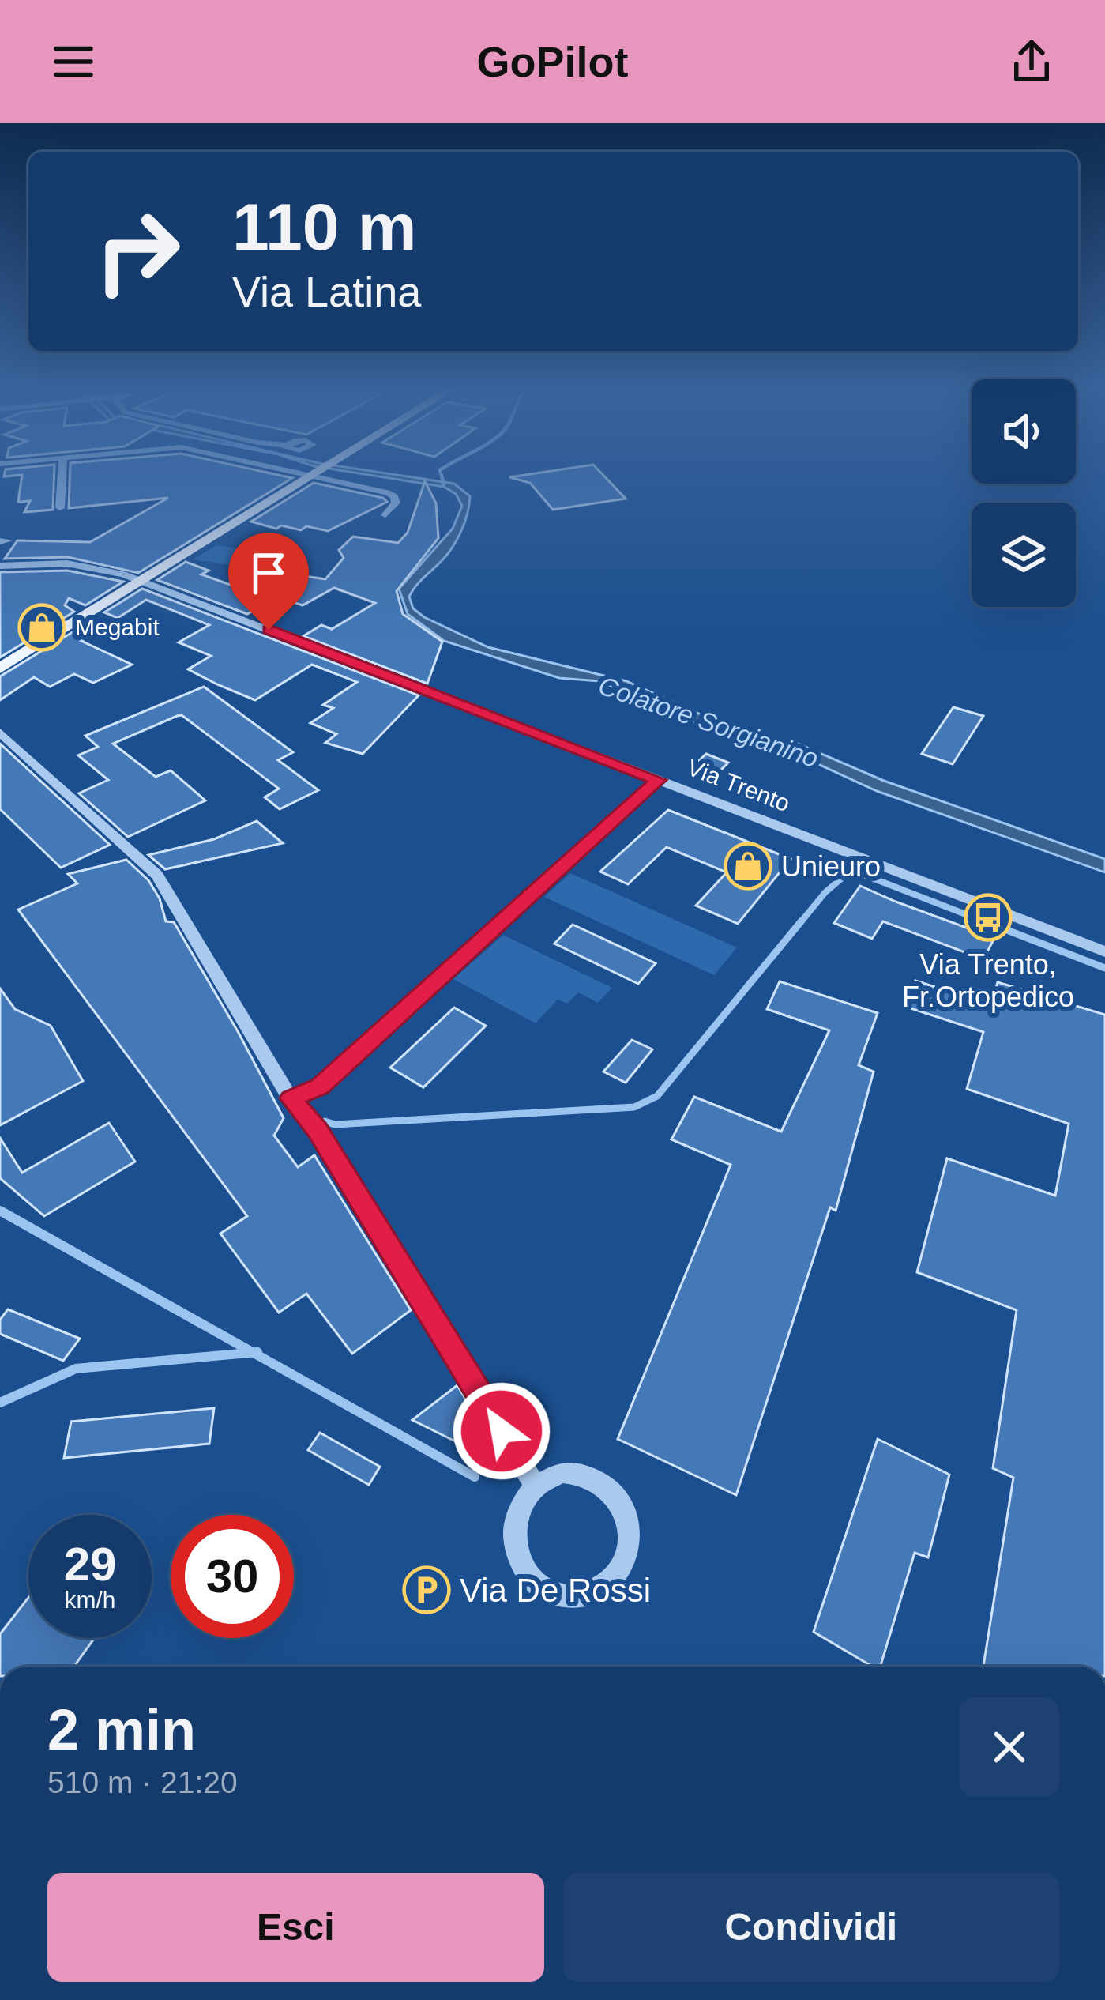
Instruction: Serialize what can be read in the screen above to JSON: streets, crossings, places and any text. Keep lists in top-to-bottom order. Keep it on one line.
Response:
{"streets":{"street":["Via Trento"]},"water":["Colatore Sorgianino"],"places":{"shop":["Megabit","Unieuro"],"bus stop":["Via Trento, Fr.Ortopedico"],"parking":["Via De Rossi"]},"page":{"header":"GoPilot","turn":["110 m","Via Latina"],"speed":"29 km/h","limit":"30","heading":["2 min","510 m · 21:20"],"buttons":["Esci","Condividi"]}}
